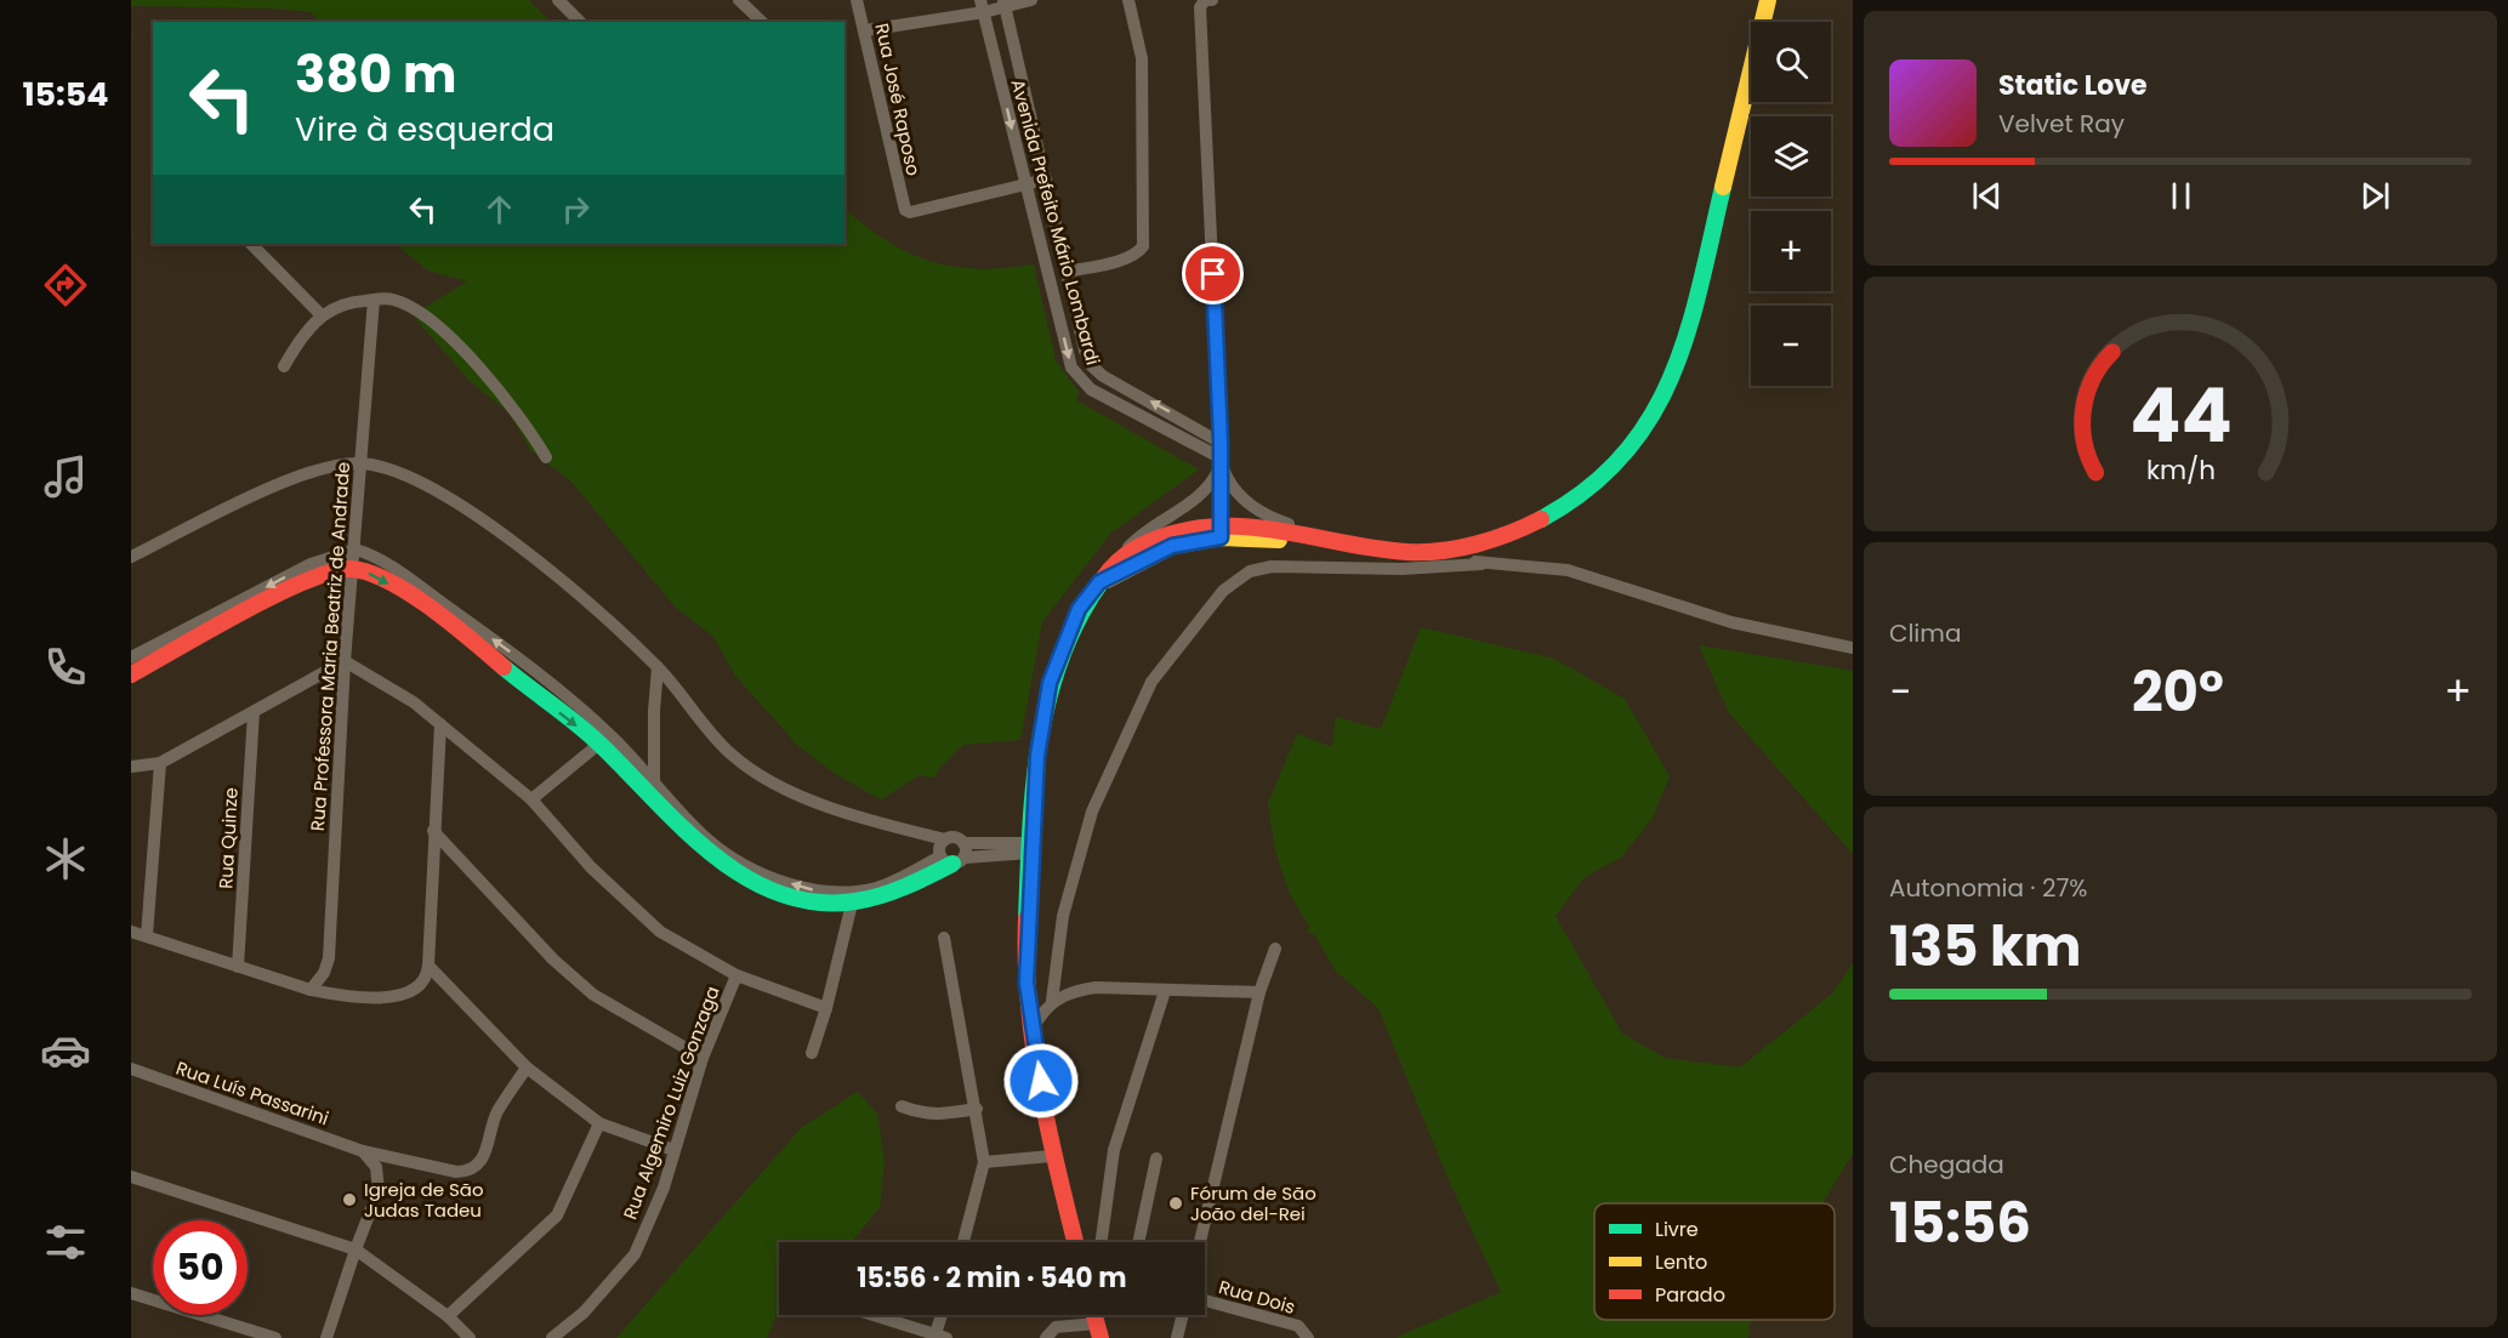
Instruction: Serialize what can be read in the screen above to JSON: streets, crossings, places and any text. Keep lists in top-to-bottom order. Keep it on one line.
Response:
{"streets":{"street":["Rua José Raposo","Avenida Prefeito Mário Lombardi","Rua Professora Maria Beatriz de Andrade","Rua Quinze","Rua Luís Passarini","Rua Algemiro Luiz Gonzaga","Rua Dois"]},"crossings":[["Rua José Raposo","Avenida Prefeito Mário Lombardi"]],"places":["Igreja de São Judas Tadeu","Fórum de São João del-Rei"],"legend":["Livre","Lento","Parado"],"page":{"tabs":"15:54","map_buttons":["+","−"],"turn":["380 m","Vire à esquerda"],"song":["Static Love","Velvet Ray"],"tile":["Clima",["Autonomia · 27%","135 km"],["Chegada","15:56"]],"heat":["−","20°","+"],"limit":"50","trip":"15:56 · 2 min · 540 m","gauge":["44","km/h"]}}
